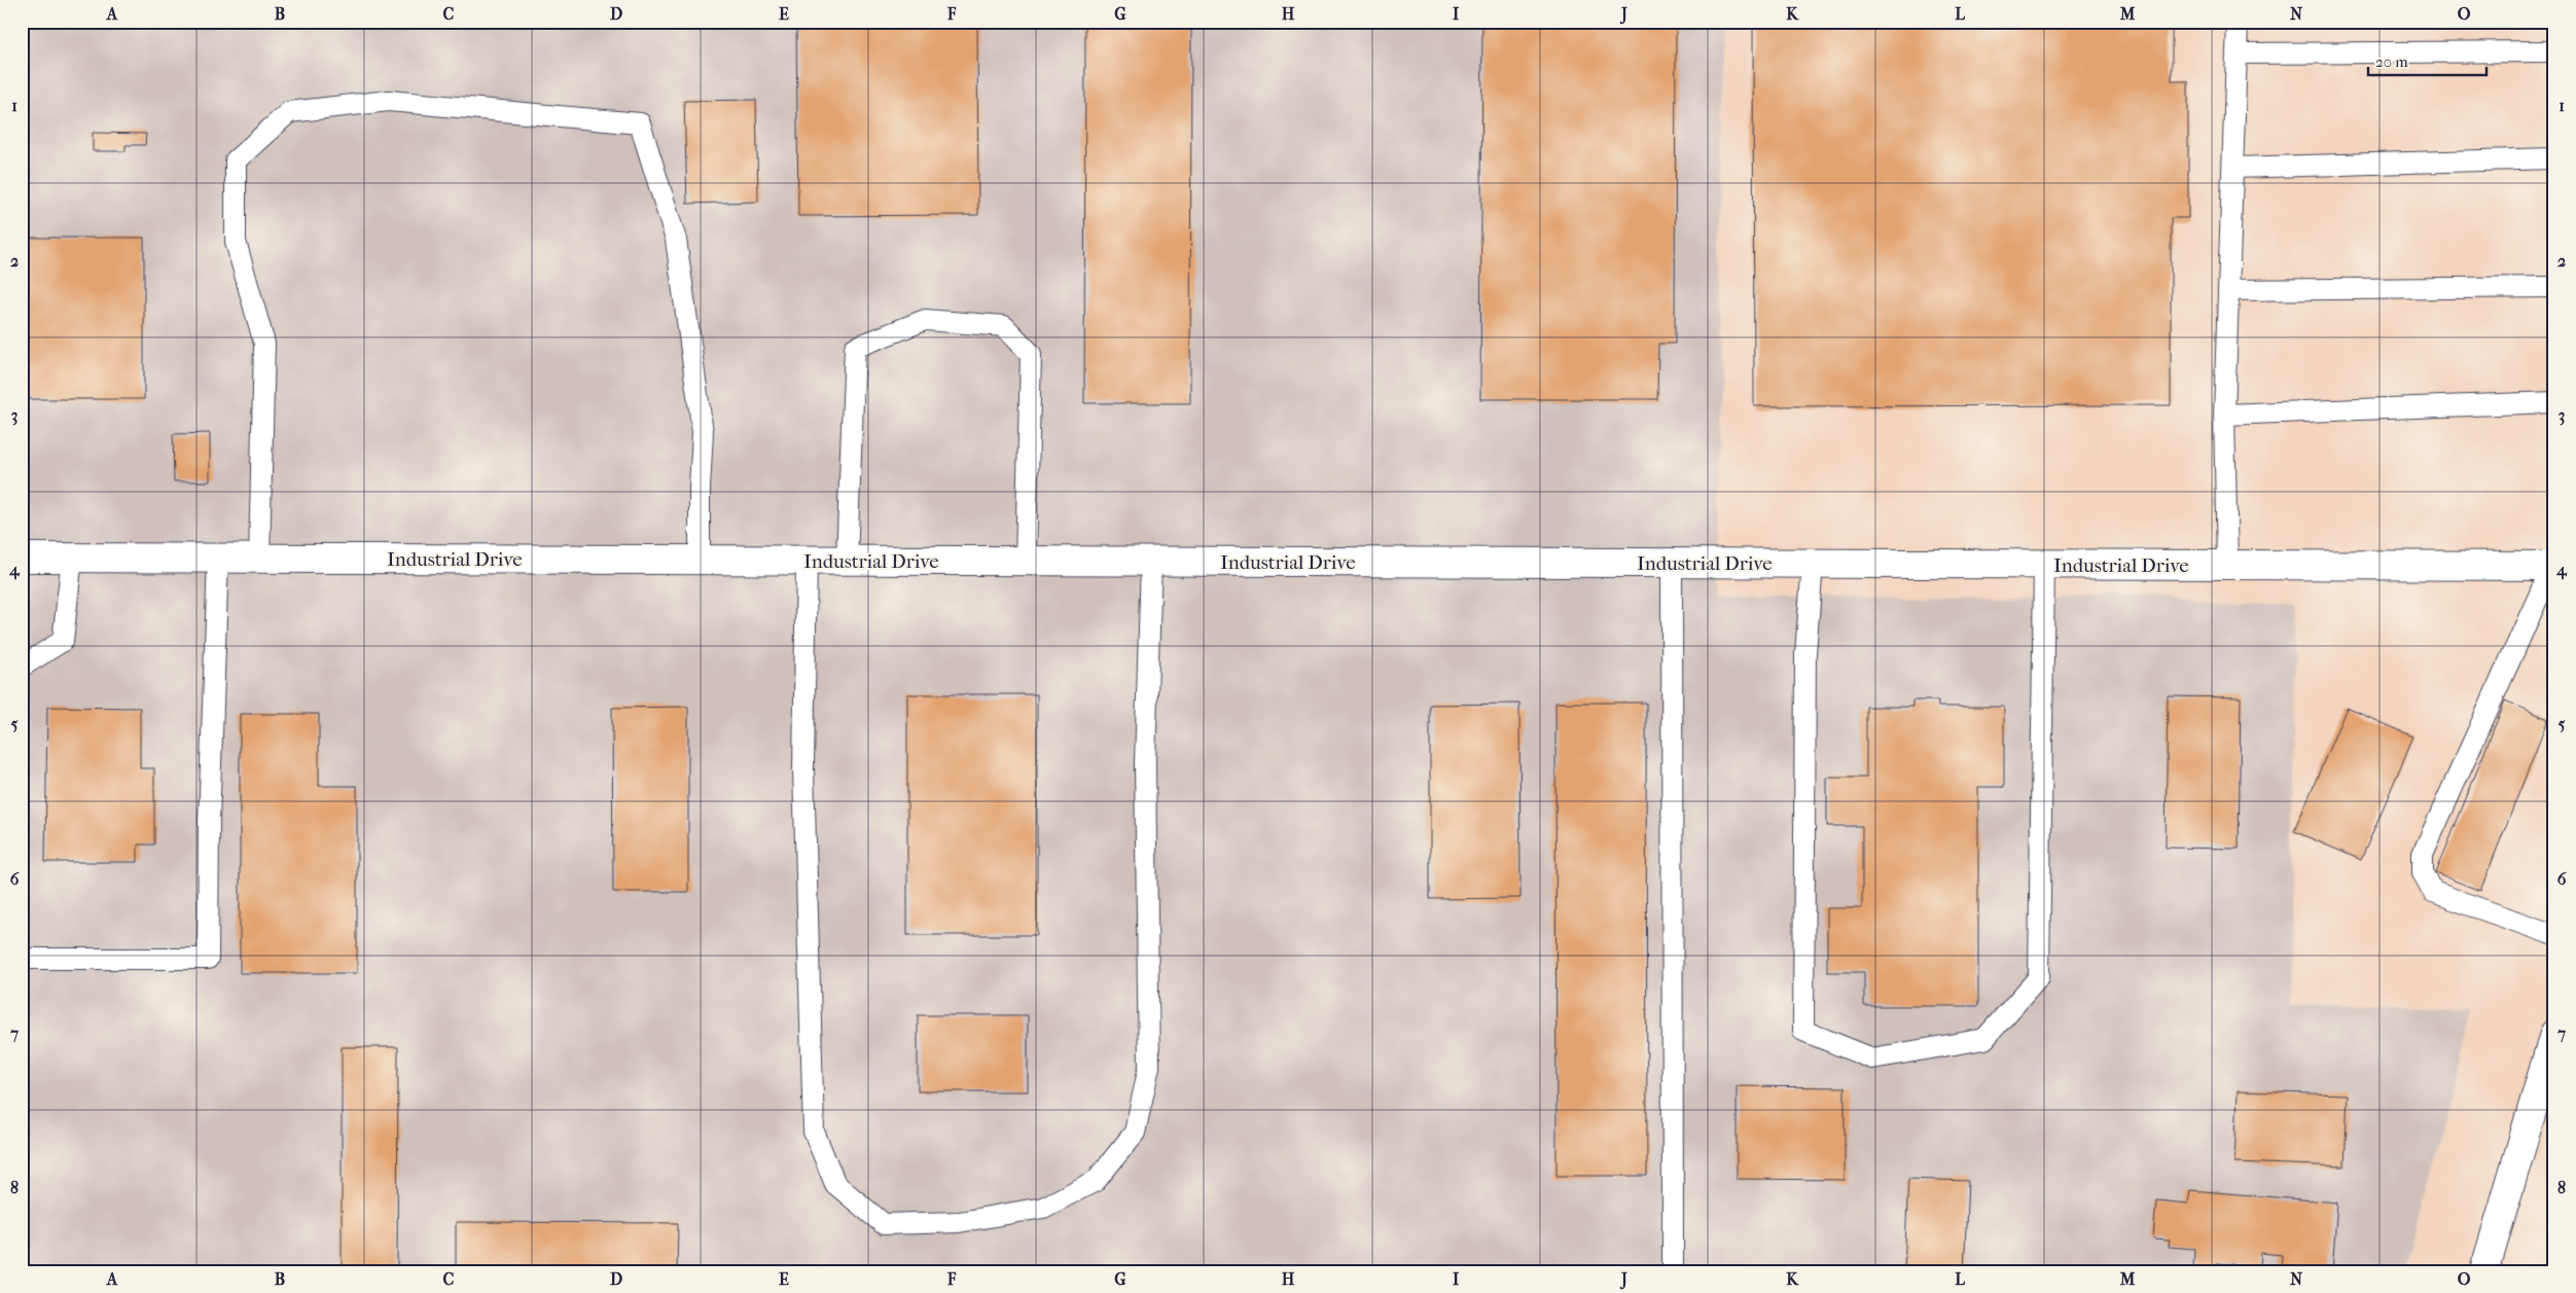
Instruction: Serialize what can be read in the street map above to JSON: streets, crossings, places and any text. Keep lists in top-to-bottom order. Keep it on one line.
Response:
{"streets":{"street":["Industrial Drive"]},"scale_bar":"20 m","grid":{"columns":["A","B","C","D","E","F","G","H","I","J","K","L","M","N","O"],"rows":["1","2","3","4","5","6","7","8"]}}
